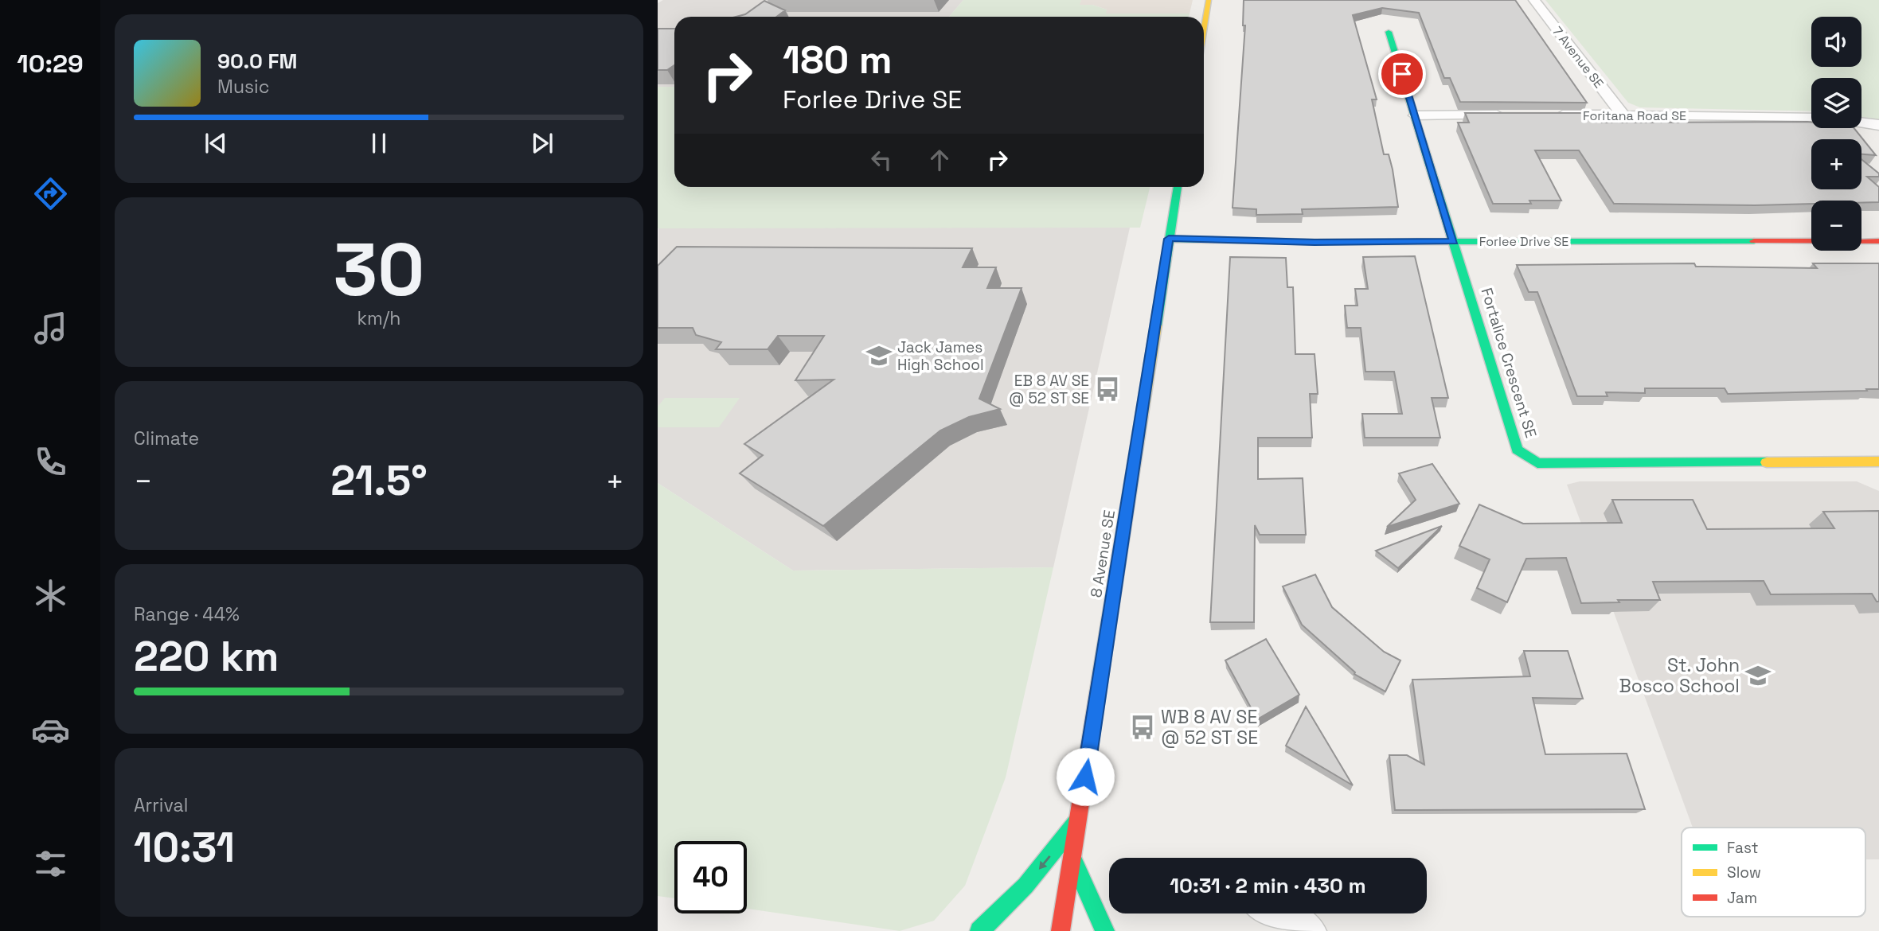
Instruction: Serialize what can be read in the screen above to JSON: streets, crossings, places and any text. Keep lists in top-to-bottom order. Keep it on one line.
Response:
{"streets":{"street":["7 Avenue SE","Foritana Road SE","Forlee Drive SE","Fortalice Crescent SE","8 Avenue SE"]},"crossings":[["7 Avenue SE","Foritana Road SE"],["Forlee Drive SE","Fortalice Crescent SE"],["Forlee Drive SE","8 Avenue SE"]],"places":{"school or university":["Jack James High School","St. John Bosco School"],"bus stop":["EB 8 AV SE @ 52 ST SE","WB 8 AV SE @ 52 ST SE"]},"legend":["Fast","Slow","Jam"],"page":{"tabs":"10:29","map_buttons":["+","−"],"turn":["180 m","Forlee Drive SE"],"song":["90.0 FM","Music"],"tile":[["30","km/h"],"Climate",["Range · 44%","220 km"],["Arrival","10:31"]],"heat":["−","21.5°","+"],"limit":"40","trip":"10:31 · 2 min · 430 m"}}
